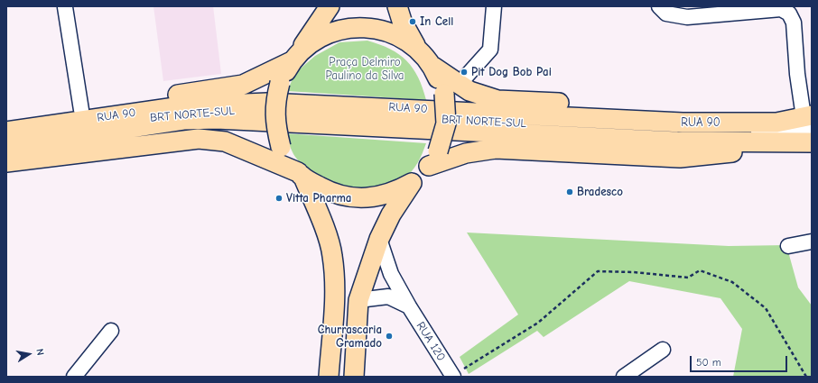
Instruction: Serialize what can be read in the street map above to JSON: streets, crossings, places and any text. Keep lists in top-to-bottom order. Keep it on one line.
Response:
{"streets":{"main road":["RUA 90"],"street":["BRT NORTE-SUL","RUA 120"]},"parks":["Praça Delmiro Paulino da Silva"],"places":["In Cell","Pit Dog Bob Pai","Bradesco","Vitta Pharma","Churrascaria Gramado"],"scale_bar":"50 m","north":"right"}
